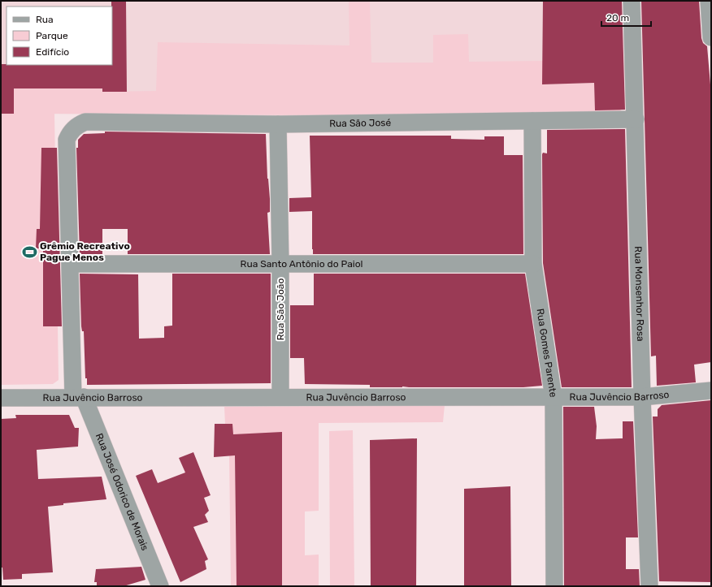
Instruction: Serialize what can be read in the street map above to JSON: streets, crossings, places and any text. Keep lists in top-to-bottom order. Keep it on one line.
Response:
{"streets":{"street":["Rua São José","Rua Santo Antônio do Paiol","Rua Monsenhor Rosa","Rua São João","Rua Gomes Parente","Rua Juvêncio Barroso","Rua José Odorico de Morais"]},"crossings":[["Rua São José","Rua Monsenhor Rosa"],["Rua São José","Rua São João"],["Rua São José","Rua Gomes Parente"],["Rua São José","Rua José Odorico de Morais"],["Rua Santo Antônio do Paiol","Rua São João"],["Rua Santo Antônio do Paiol","Rua Gomes Parente"],["Rua Santo Antônio do Paiol","Rua José Odorico de Morais"],["Rua Monsenhor Rosa","Rua Juvêncio Barroso"],["Rua São João","Rua Juvêncio Barroso"],["Rua Gomes Parente","Rua Juvêncio Barroso"],["Rua Juvêncio Barroso","Rua José Odorico de Morais"]],"places":{"sports":["Grêmio Recreativo Pague Menos"]},"legend":["Rua","Parque","Edifício"],"scale_bar":"20 m"}
